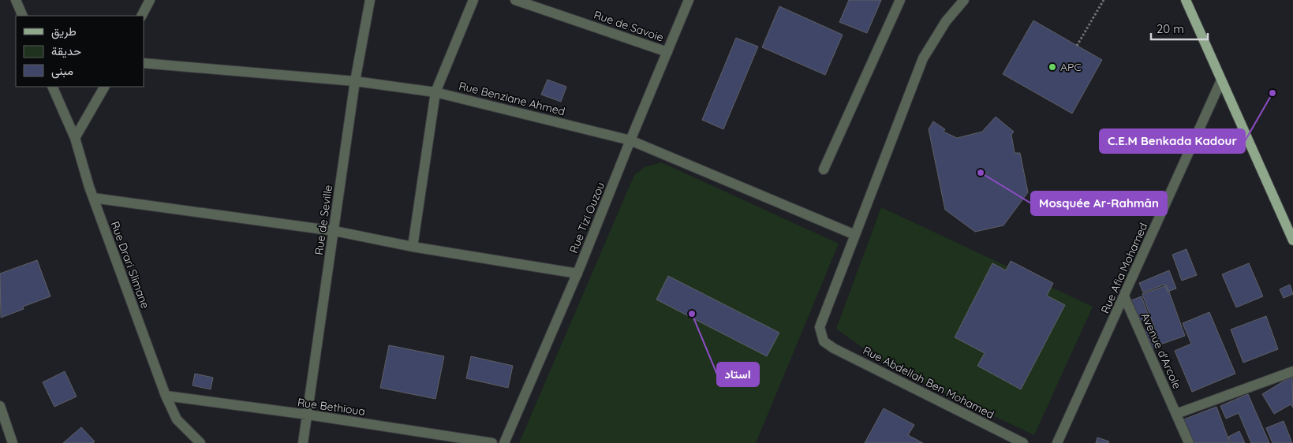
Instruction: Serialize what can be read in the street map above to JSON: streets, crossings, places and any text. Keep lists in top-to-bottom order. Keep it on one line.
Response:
{"streets":{"street":["Rue de Savoie","Rue Benziane Ahmed","Rue Tizi Ouzou","Rue de Seville","Rue Drari Slimane","Rue Afia Mohamed","Avenue d'Arcole","Rue Abdellah Ben Mohamed","Rue Bethioua"]},"crossings":[["Rue de Savoie","Rue Tizi Ouzou"],["Rue Benziane Ahmed","Rue Tizi Ouzou"],["Rue Benziane Ahmed","Rue de Seville"],["Rue Benziane Ahmed","Rue Abdellah Ben Mohamed"],["Rue de Seville","Rue Bethioua"],["Rue Drari Slimane","Rue Bethioua"],["Rue Afia Mohamed","Avenue d'Arcole"]],"places":["APC","C.E.M Benkada Kadour","Mosquée Ar-Rahmân","استاد"],"legend":["طريق","حديقة","مبنى"],"scale_bar":"20 m"}
